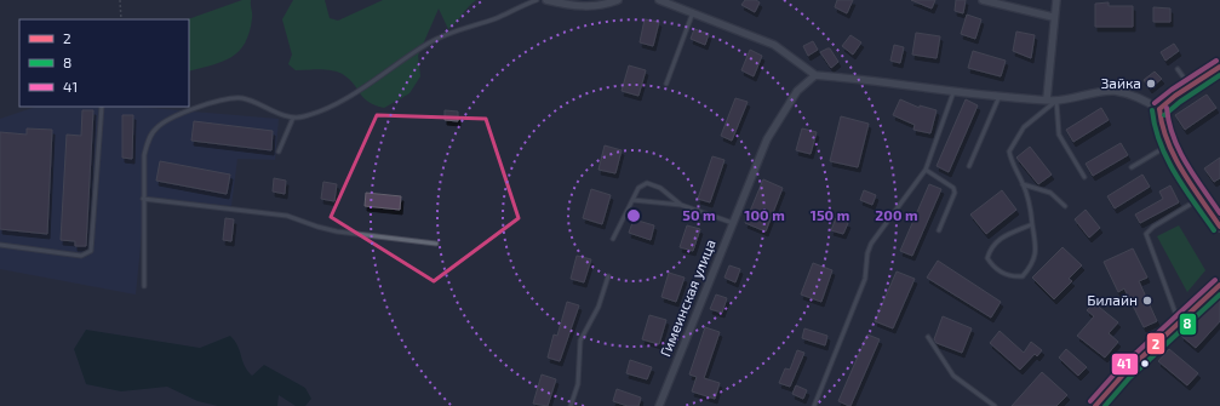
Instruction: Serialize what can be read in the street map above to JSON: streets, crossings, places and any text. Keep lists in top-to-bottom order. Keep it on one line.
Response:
{"streets":{"street":["Гимеинская улица"]},"places":["Зайка","Билайн"],"lines":["transit line 41","transit line 2","transit line 8"],"legend":["2","8","41"],"rings":["50 m","100 m","150 m","200 m"]}
